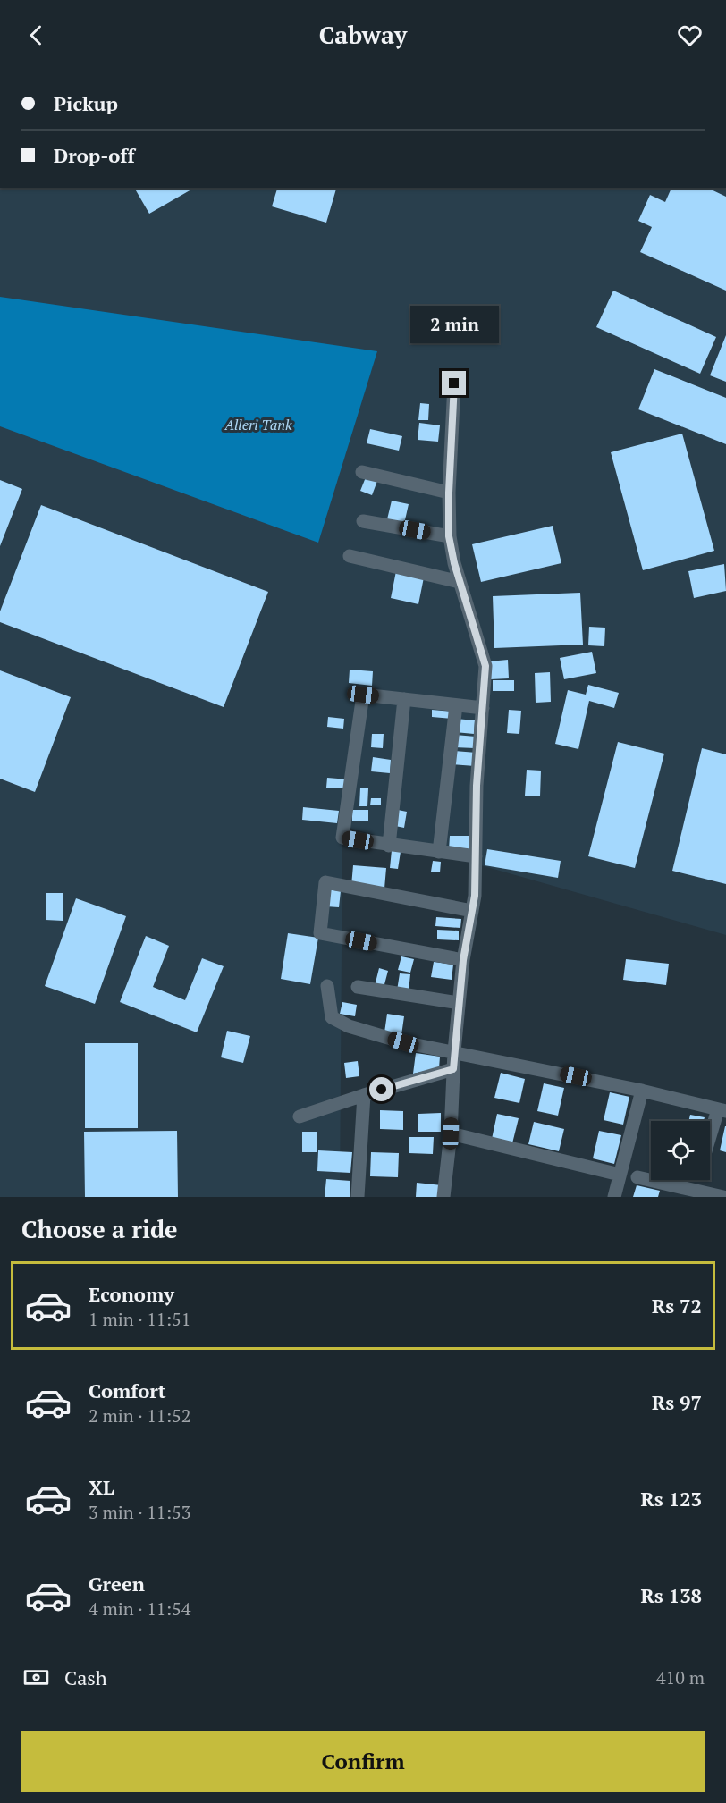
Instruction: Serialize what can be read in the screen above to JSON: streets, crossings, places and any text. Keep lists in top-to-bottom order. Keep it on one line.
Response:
{"water":["Alleri Tank"],"page":{"header":"Cabway","banner":["Pickup","Drop-off"],"bubble":"2 min","heading":"Choose a ride","list":[{"name":"Economy","note":"1 min · 11:51","value":"Rs 72"},{"name":"Comfort","note":"2 min · 11:52","value":"Rs 97"},{"name":"XL","note":"3 min · 11:53","value":"Rs 123"},{"name":"Green","note":"4 min · 11:54","value":"Rs 138"}],"pay":["Cash","410 m"],"buttons":"Confirm"}}
